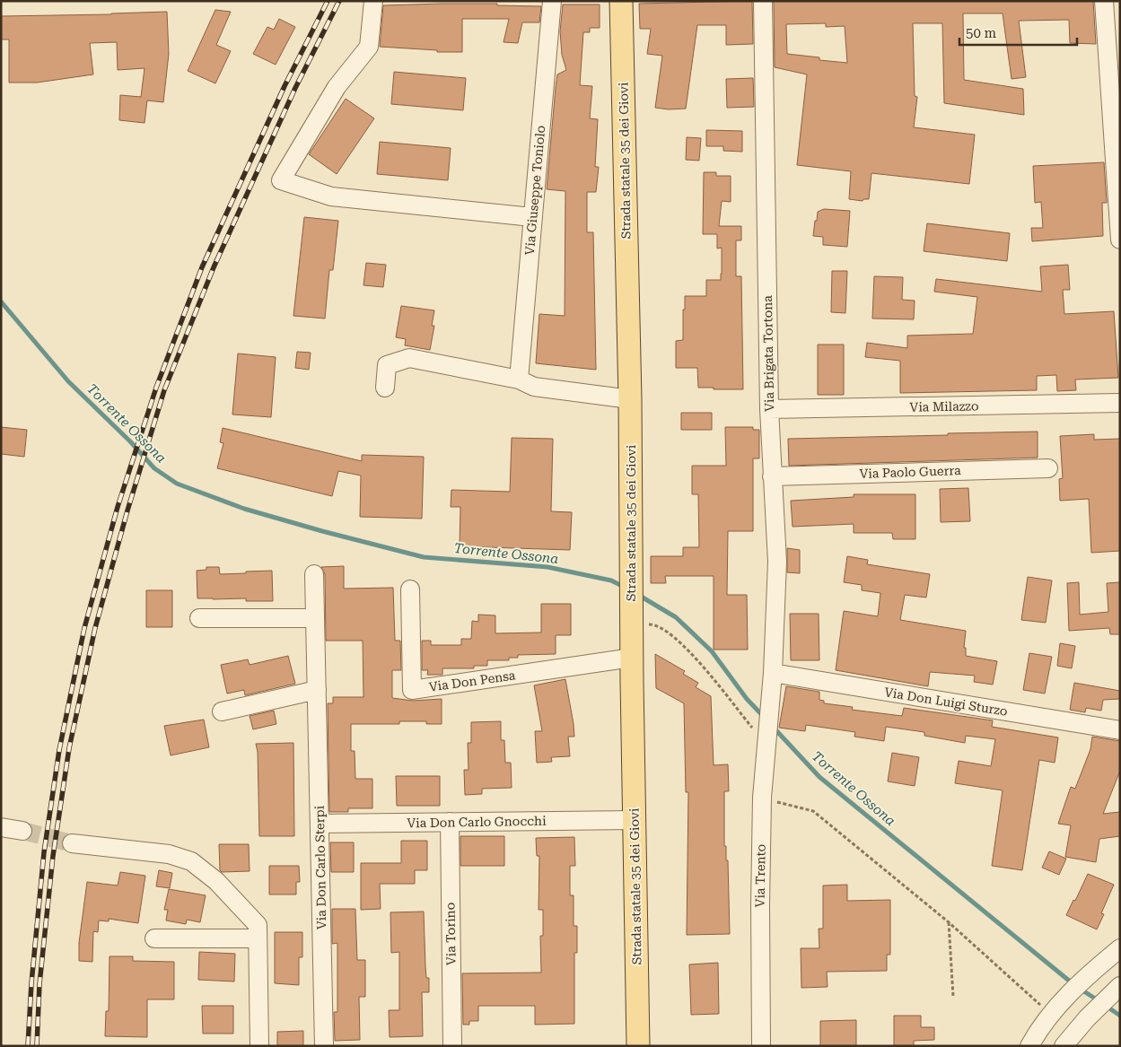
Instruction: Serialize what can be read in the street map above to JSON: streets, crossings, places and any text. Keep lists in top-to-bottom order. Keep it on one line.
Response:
{"streets":{"main road":["Strada statale 35 dei Giovi"],"street":["Via Giuseppe Toniolo","Via Brigata Tortona","Via Milazzo","Via Paolo Guerra","Via Don Pensa","Via Don Luigi Sturzo","Via Don Carlo Gnocchi","Via Don Carlo Sterpi","Via Trento","Via Torino"]},"crossings":[["Strada statale 35 dei Giovi","Via Don Pensa"],["Strada statale 35 dei Giovi","Via Don Carlo Gnocchi"],["Via Brigata Tortona","Via Milazzo"],["Via Brigata Tortona","Via Paolo Guerra"],["Via Brigata Tortona","Via Don Luigi Sturzo"],["Via Brigata Tortona","Via Trento"],["Via Don Carlo Gnocchi","Via Don Carlo Sterpi"],["Via Don Carlo Gnocchi","Via Torino"]],"water":["Torrente Ossona"],"scale_bar":"50 m"}
